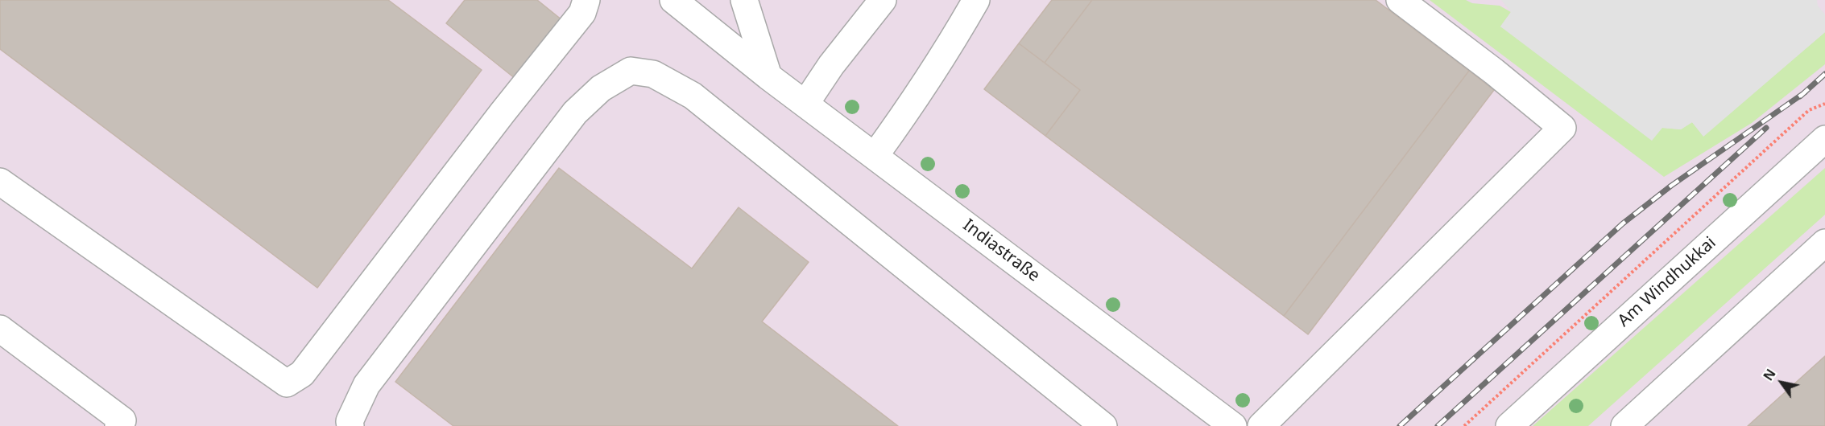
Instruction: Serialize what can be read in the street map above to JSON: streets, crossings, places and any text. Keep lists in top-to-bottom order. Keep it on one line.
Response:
{"streets":{"street":["Indiastraße","Am Windhukkai"]},"north":"top left"}
